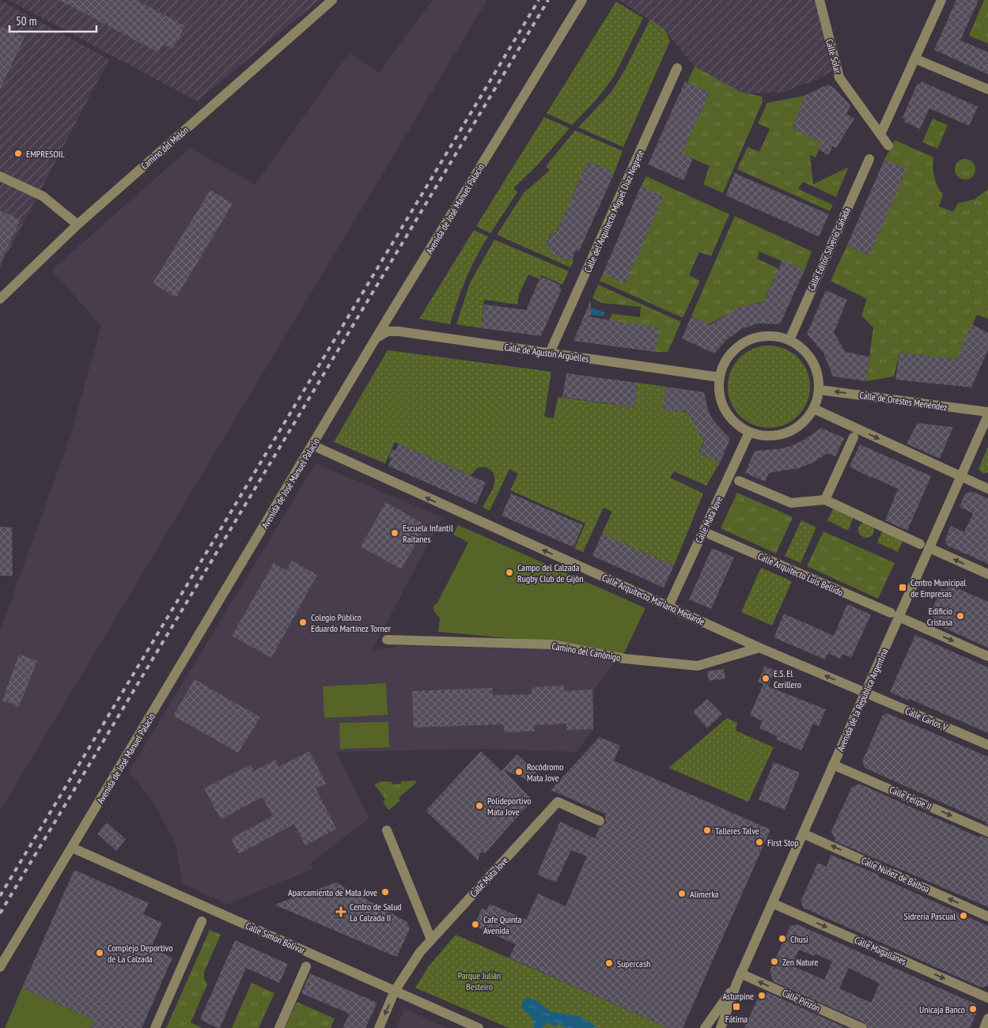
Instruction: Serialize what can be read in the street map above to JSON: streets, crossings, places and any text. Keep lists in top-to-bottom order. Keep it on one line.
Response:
{"streets":{"street":["Calle Solar","Camino del Melón","Avenida de José Manuel Palacio","Calle del Arquitecto Miguel Díaz Negrete","Calle Editor Silverio Cañada","Calle de Agustín Argüelles","Calle de Orestes Menéndez","Calle Mata Jove","Calle Arquitecto Luis Bellido","Calle Arquitecto Mariano Medarde","Camino del Canónigo","Avenida de la República Argentina","Calle Carlos V","Calle Felipe II","Calle Núñez de Balboa","Calle Simón Bolivar","Calle Magallanes","Calle Pinzón"]},"crossings":[["Avenida de José Manuel Palacio","Calle de Agustín Argüelles"],["Avenida de José Manuel Palacio","Calle Arquitecto Mariano Medarde"],["Avenida de José Manuel Palacio","Calle Simón Bolivar"],["Calle del Arquitecto Miguel Díaz Negrete","Calle de Agustín Argüelles"],["Calle Editor Silverio Cañada","Calle de Agustín Argüelles"],["Calle Editor Silverio Cañada","Calle de Orestes Menéndez"],["Calle Editor Silverio Cañada","Calle Mata Jove"],["Calle de Agustín Argüelles","Calle de Orestes Menéndez"],["Calle de Agustín Argüelles","Calle Mata Jove"],["Calle de Orestes Menéndez","Calle Mata Jove"],["Calle Mata Jove","Calle Arquitecto Mariano Medarde"],["Calle Mata Jove","Calle Simón Bolivar"],["Calle Arquitecto Luis Bellido","Avenida de la República Argentina"],["Calle Arquitecto Mariano Medarde","Camino del Canónigo"],["Calle Arquitecto Mariano Medarde","Avenida de la República Argentina"],["Calle Arquitecto Mariano Medarde","Calle Carlos V"],["Avenida de la República Argentina","Calle Carlos V"],["Avenida de la República Argentina","Calle Felipe II"],["Avenida de la República Argentina","Calle Núñez de Balboa"],["Avenida de la República Argentina","Calle Magallanes"],["Avenida de la República Argentina","Calle Pinzón"]],"one_way":["Calle Arquitecto Mariano Medarde","Calle Felipe II","Calle Núñez de Balboa","Calle Magallanes","Calle Pinzón"],"parks":["Parque Julián Besteiro"],"places":{"other":["EMPRESOIL","Escuela Infantil Raitanes","Campo del Calzada Rugby Club de Gijón","Edificio Cristasa","Colegio Público Eduardo Martínez Torner","E.S. El Cerillero","Rocódromo Mata Jove","Polideportivo Mata Jove","Talleres Talve","First Stop","Aparcamiento de Mata Jove","Alimerka","Sidrería Pascual","Cafe Quinta Avenida","Chusi","Complejo Deportivo de La Calzada","Zen Nature","Supercash","Asturpine","Unicaja Banco"],"transit":["Centro Municipal de Empresas","Fátima"],"health":["Centro de Salud La Calzada II"]},"scale_bar":"50 m"}
